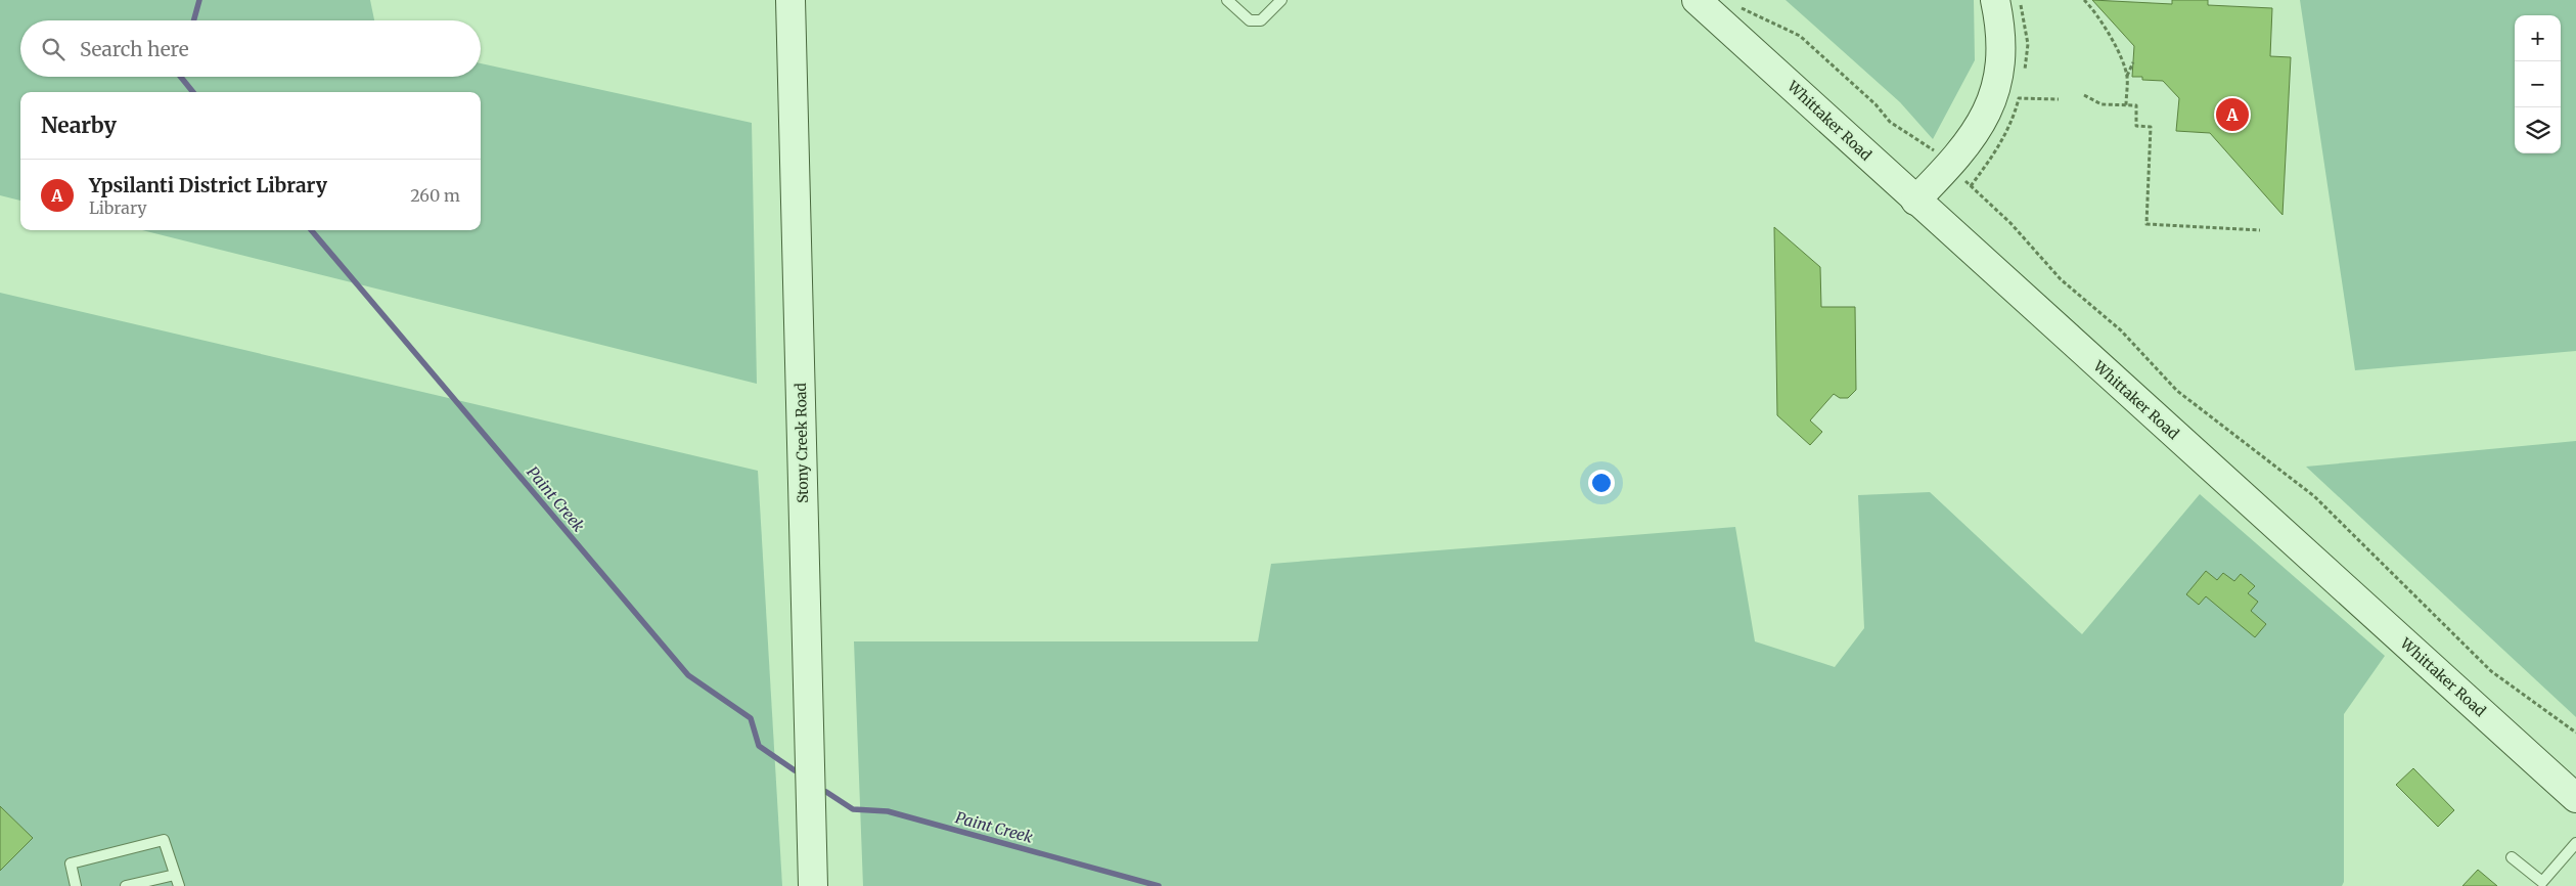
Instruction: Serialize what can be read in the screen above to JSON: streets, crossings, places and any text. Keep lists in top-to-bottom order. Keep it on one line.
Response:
{"streets":{"main road":["Whittaker Road","Stony Creek Road"]},"water":["Paint Creek"],"page":{"map_buttons":["+","−"],"search":"Search here","heading":"Nearby","pins":"A","list":[{"mark":"A","name":"Ypsilanti District Library","note":"Library","value":"260 m"}]}}
